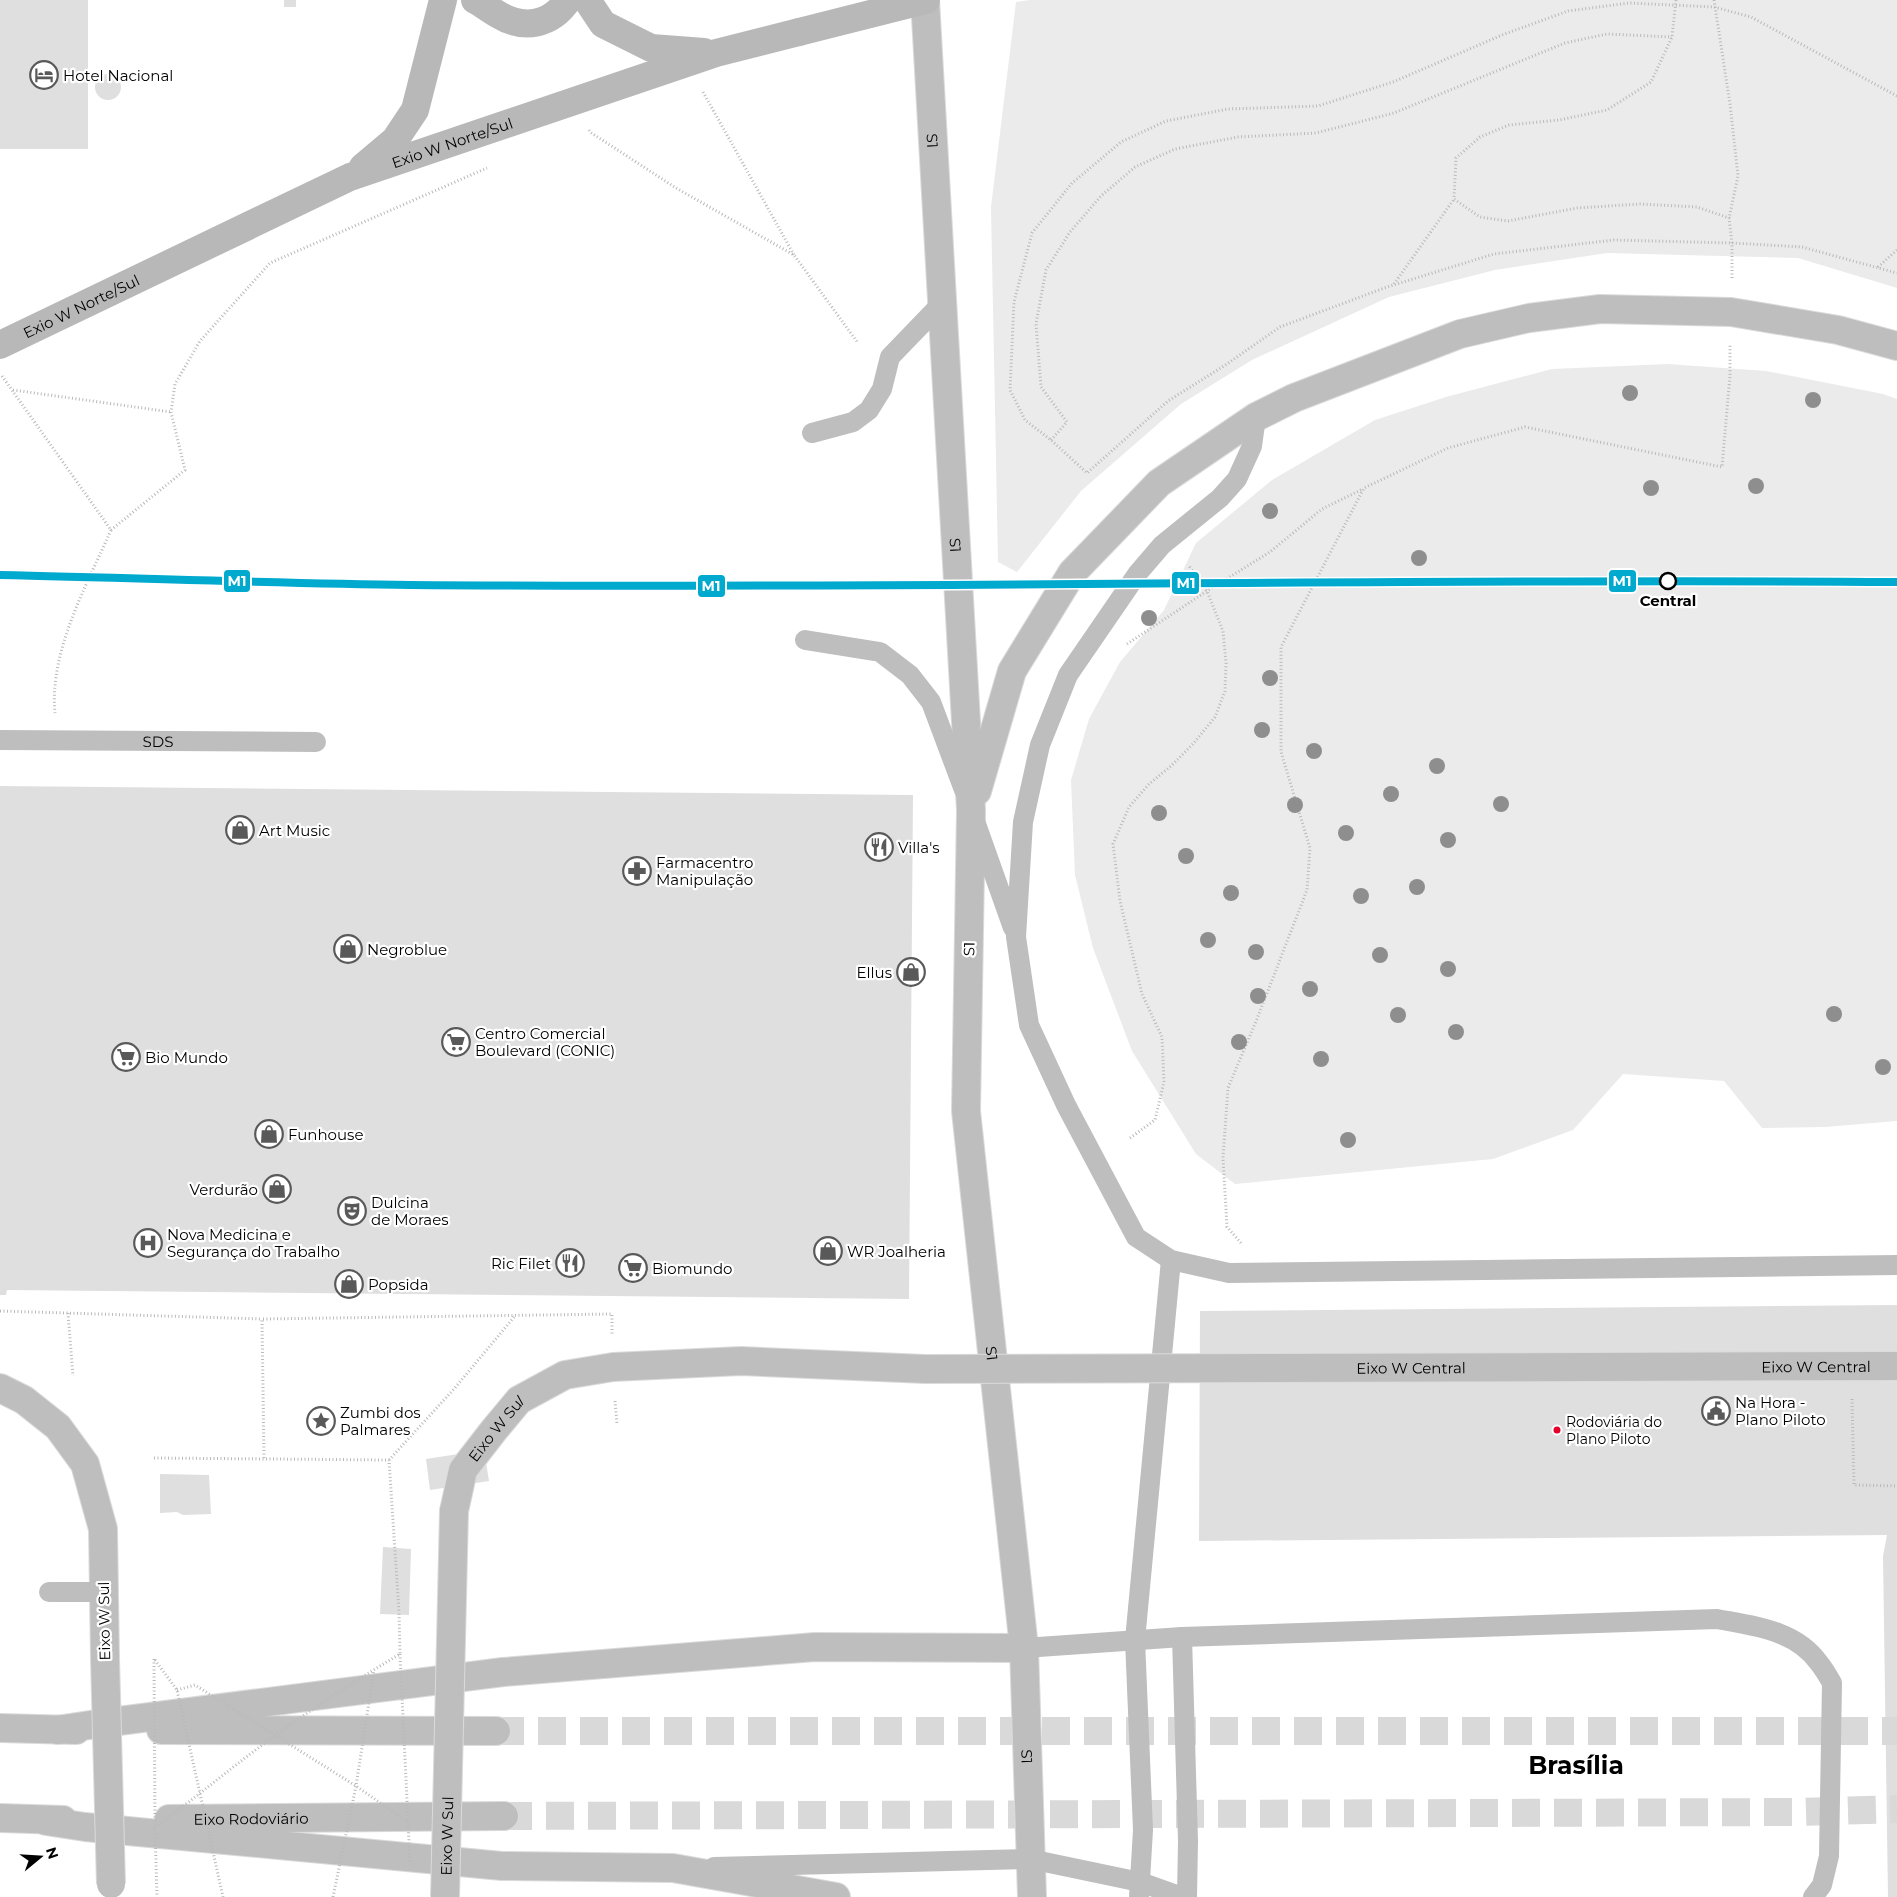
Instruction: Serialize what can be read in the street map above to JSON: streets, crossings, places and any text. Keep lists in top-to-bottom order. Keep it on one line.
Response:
{"streets":{"main road":["S1","Exio W Norte/Sul","Eixo W Central","Eixo W Sul","Eixo Rodoviário"],"lane":["SDS"]},"crossings":[["S1","Exio W Norte/Sul"],["Eixo W Central","Eixo W Sul"]],"districts":["Brasília"],"places":{"hotel":["Hotel Nacional"],"other":["Central","Rodoviária do Plano Piloto"],"shop":["Art Music","Negroblue","Ellus","Funhouse","Verdurão","WR Joalheria","Popsida"],"restaurant":["Villa's","Ric Filet"],"pharmacy":["Farmacentro Manipulação"],"supermarket":["Centro Comercial Boulevard (CONIC)","Bio Mundo","Biomundo"],"theatre":["Dulcina de Moraes"],"hospital":["Nova Medicina e Segurança do Trabalho"],"public building":["Na Hora - Plano Piloto"],"place":["Zumbi dos Palmares"]},"lines":["transit line M1"],"north":"right"}
